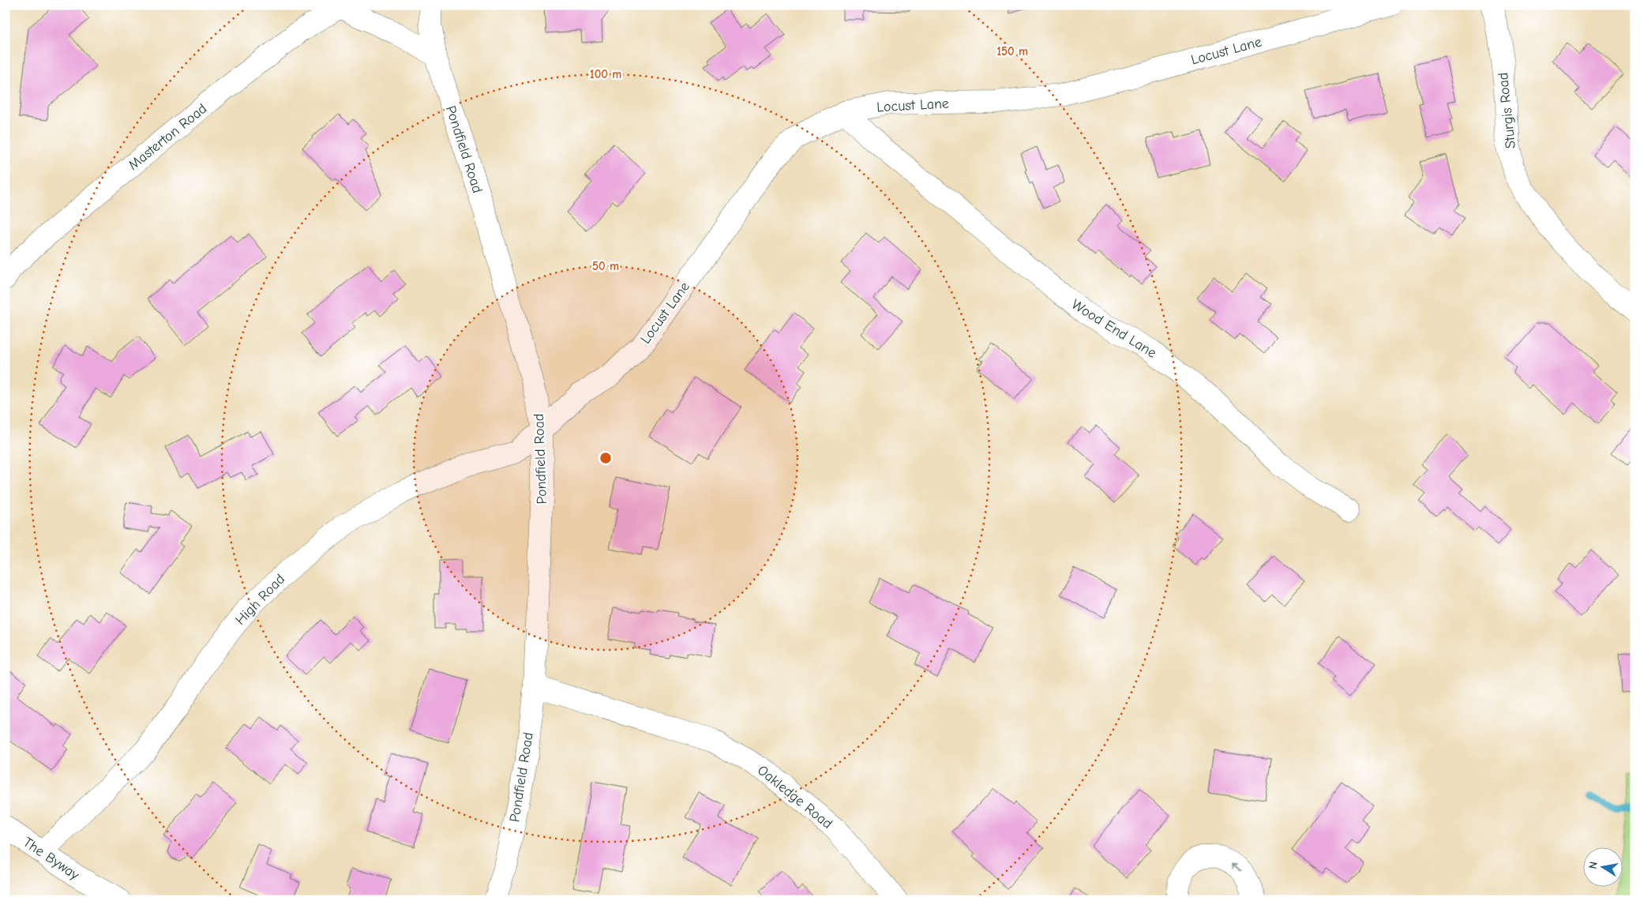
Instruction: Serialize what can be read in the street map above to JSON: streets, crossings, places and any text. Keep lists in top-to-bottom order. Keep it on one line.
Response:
{"streets":{"street":["Locust Lane","Sturgis Road","Masterton Road","Pondfield Road","Wood End Lane","High Road","Oakledge Road","The Byway"]},"crossings":[["Locust Lane","Pondfield Road"],["Locust Lane","Wood End Lane"],["Locust Lane","High Road"],["Masterton Road","Pondfield Road"],["Pondfield Road","High Road"],["Pondfield Road","Oakledge Road"],["High Road","The Byway"]],"north":"left","rings":["150 m","100 m","50 m"]}
